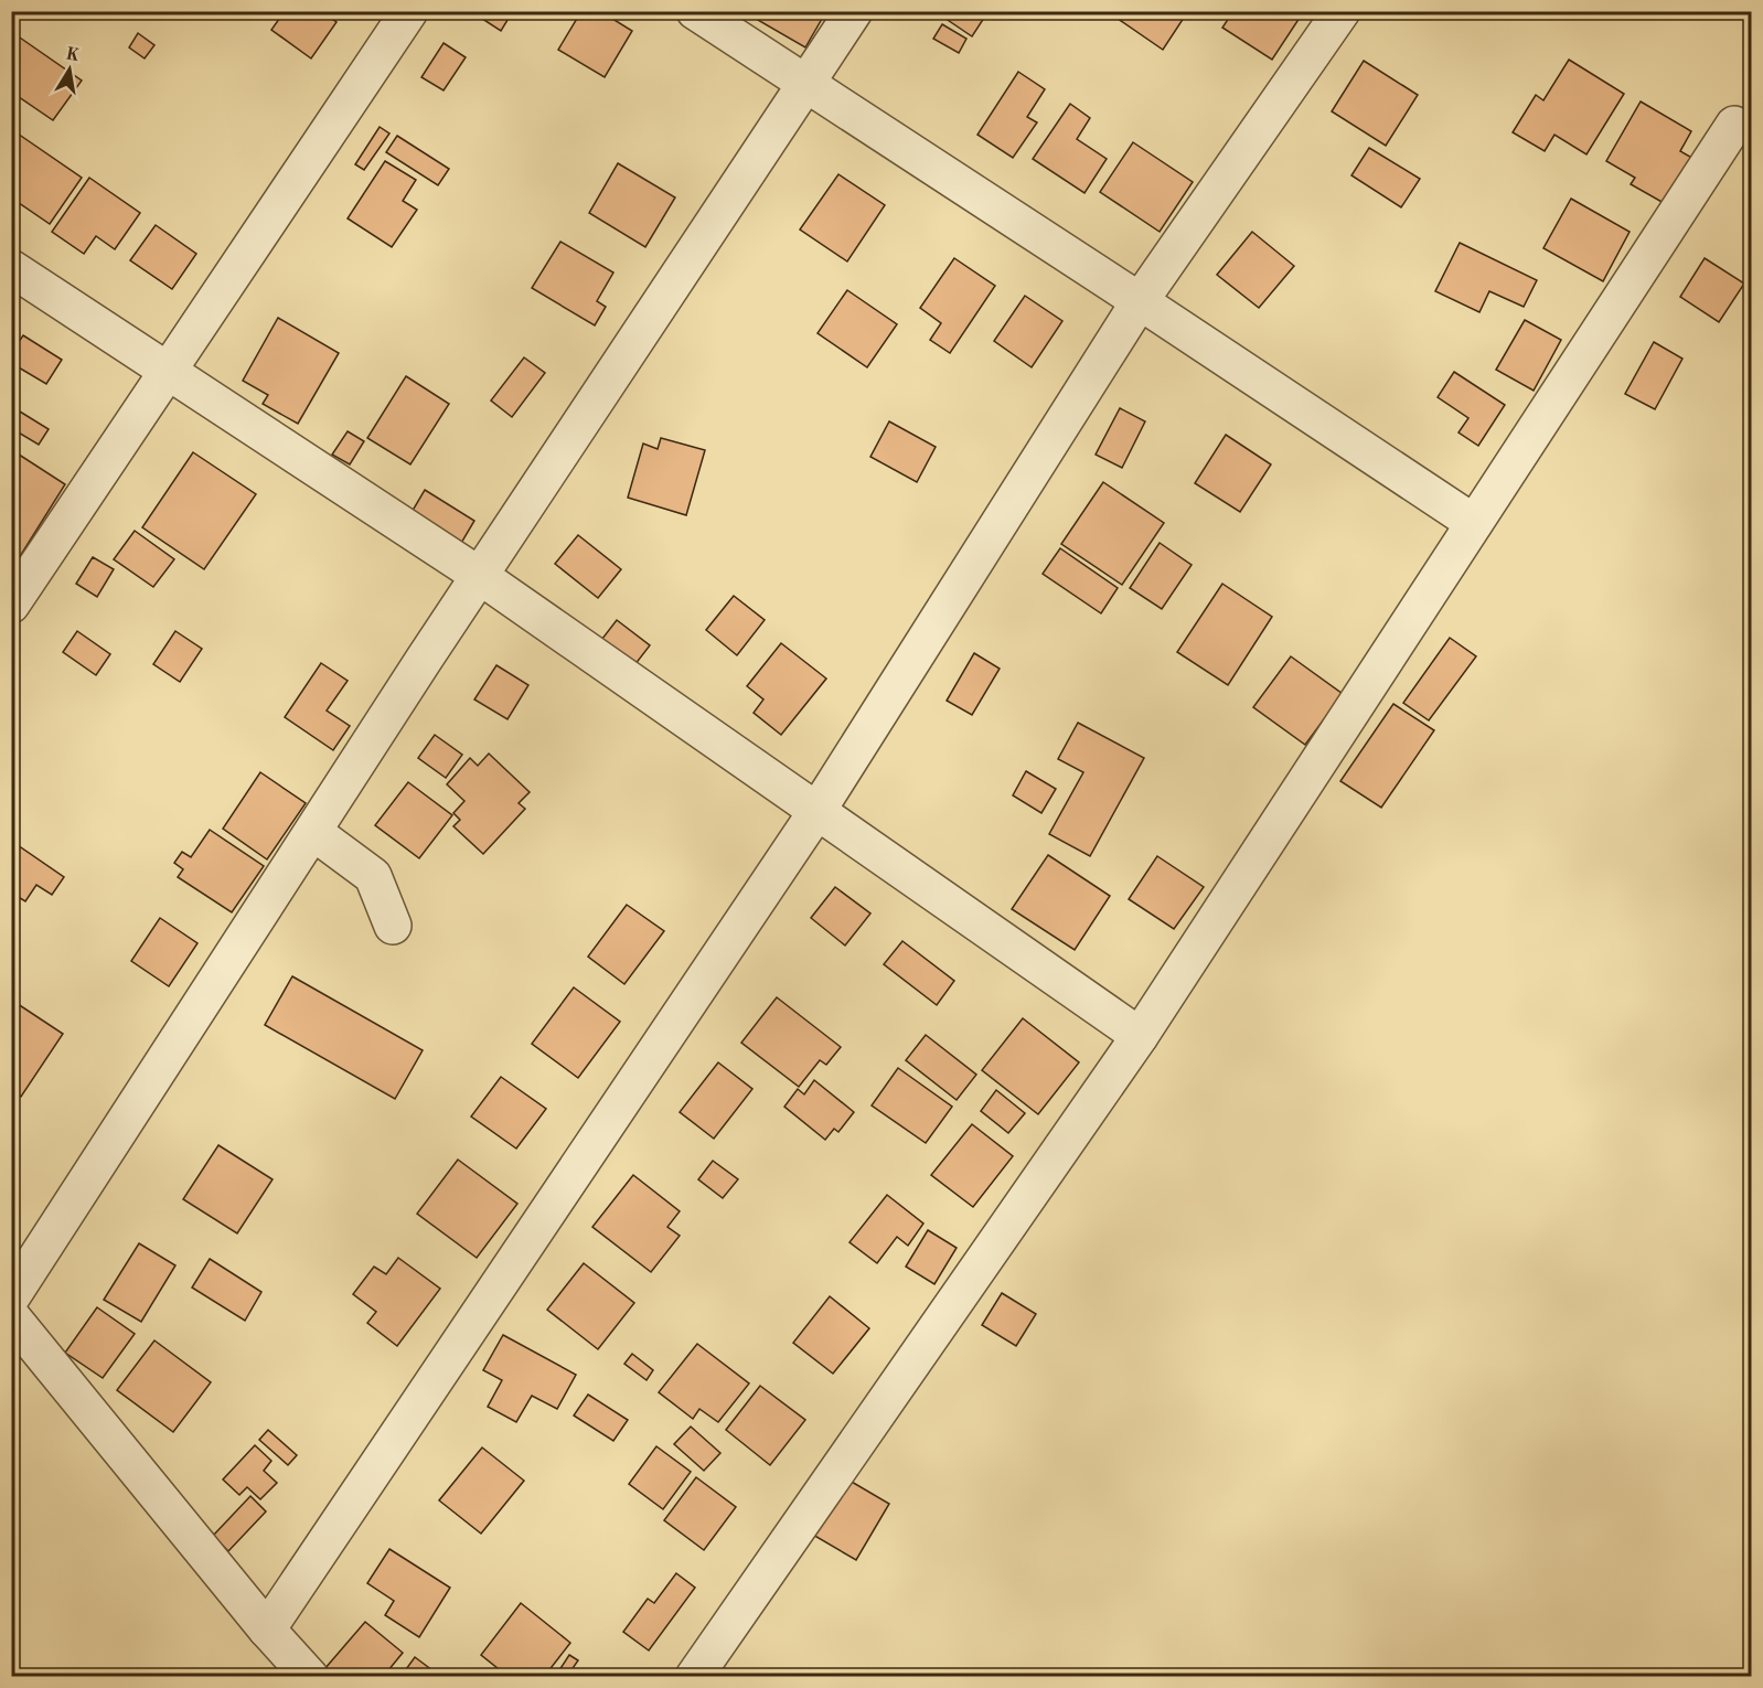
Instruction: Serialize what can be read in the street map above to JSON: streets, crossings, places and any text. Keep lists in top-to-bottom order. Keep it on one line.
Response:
{"north":"top"}
